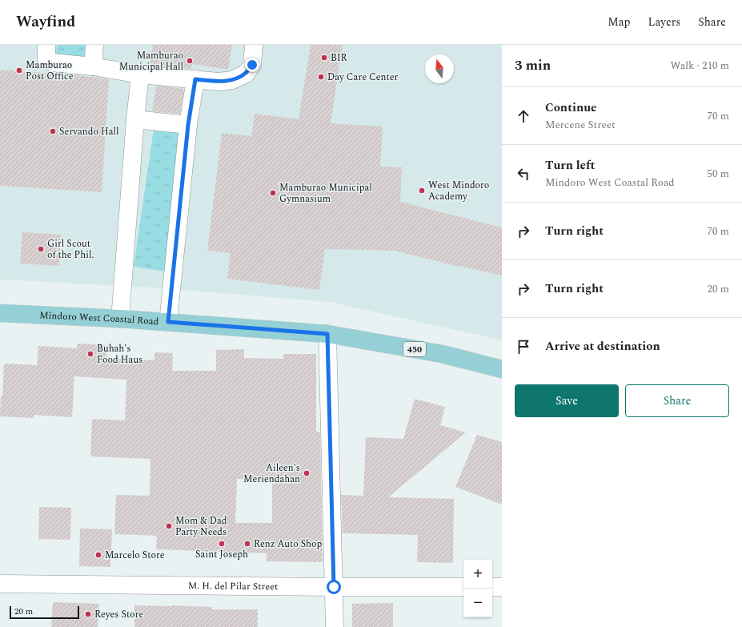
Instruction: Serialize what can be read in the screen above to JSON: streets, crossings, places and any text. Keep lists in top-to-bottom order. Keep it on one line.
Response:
{"streets":{"main road":["Mindoro West Coastal Road","450"],"street":["M. H. del Pilar Street"]},"places":["BIR","Mamburao Municipal Hall","Mamburao Post Office","Day Care Center","Servando Hall","West Mindoro Academy","Mamburao Municipal Gymnasium","Girl Scout of the Phil.","Buhah's Food Haus","Aileen's Meriendahan","Mom & Dad Party Needs","Saint Joseph","Renz Auto Shop","Marcelo Store","Reyes Store"],"scale_bar":"20 m","north":"top","page":{"header":"Wayfind","nav":["Map","Layers","Share"],"heading":["3 min","Walk · 210 m"],"list":[["Continue","Mercene Street","70 m"],["Turn left","Mindoro West Coastal Road","50 m"],["Turn right","70 m"],["Turn right","20 m"],"Arrive at destination"],"buttons":["Save","Share"],"map_buttons":["+","−"],"scale":"20 m"}}
